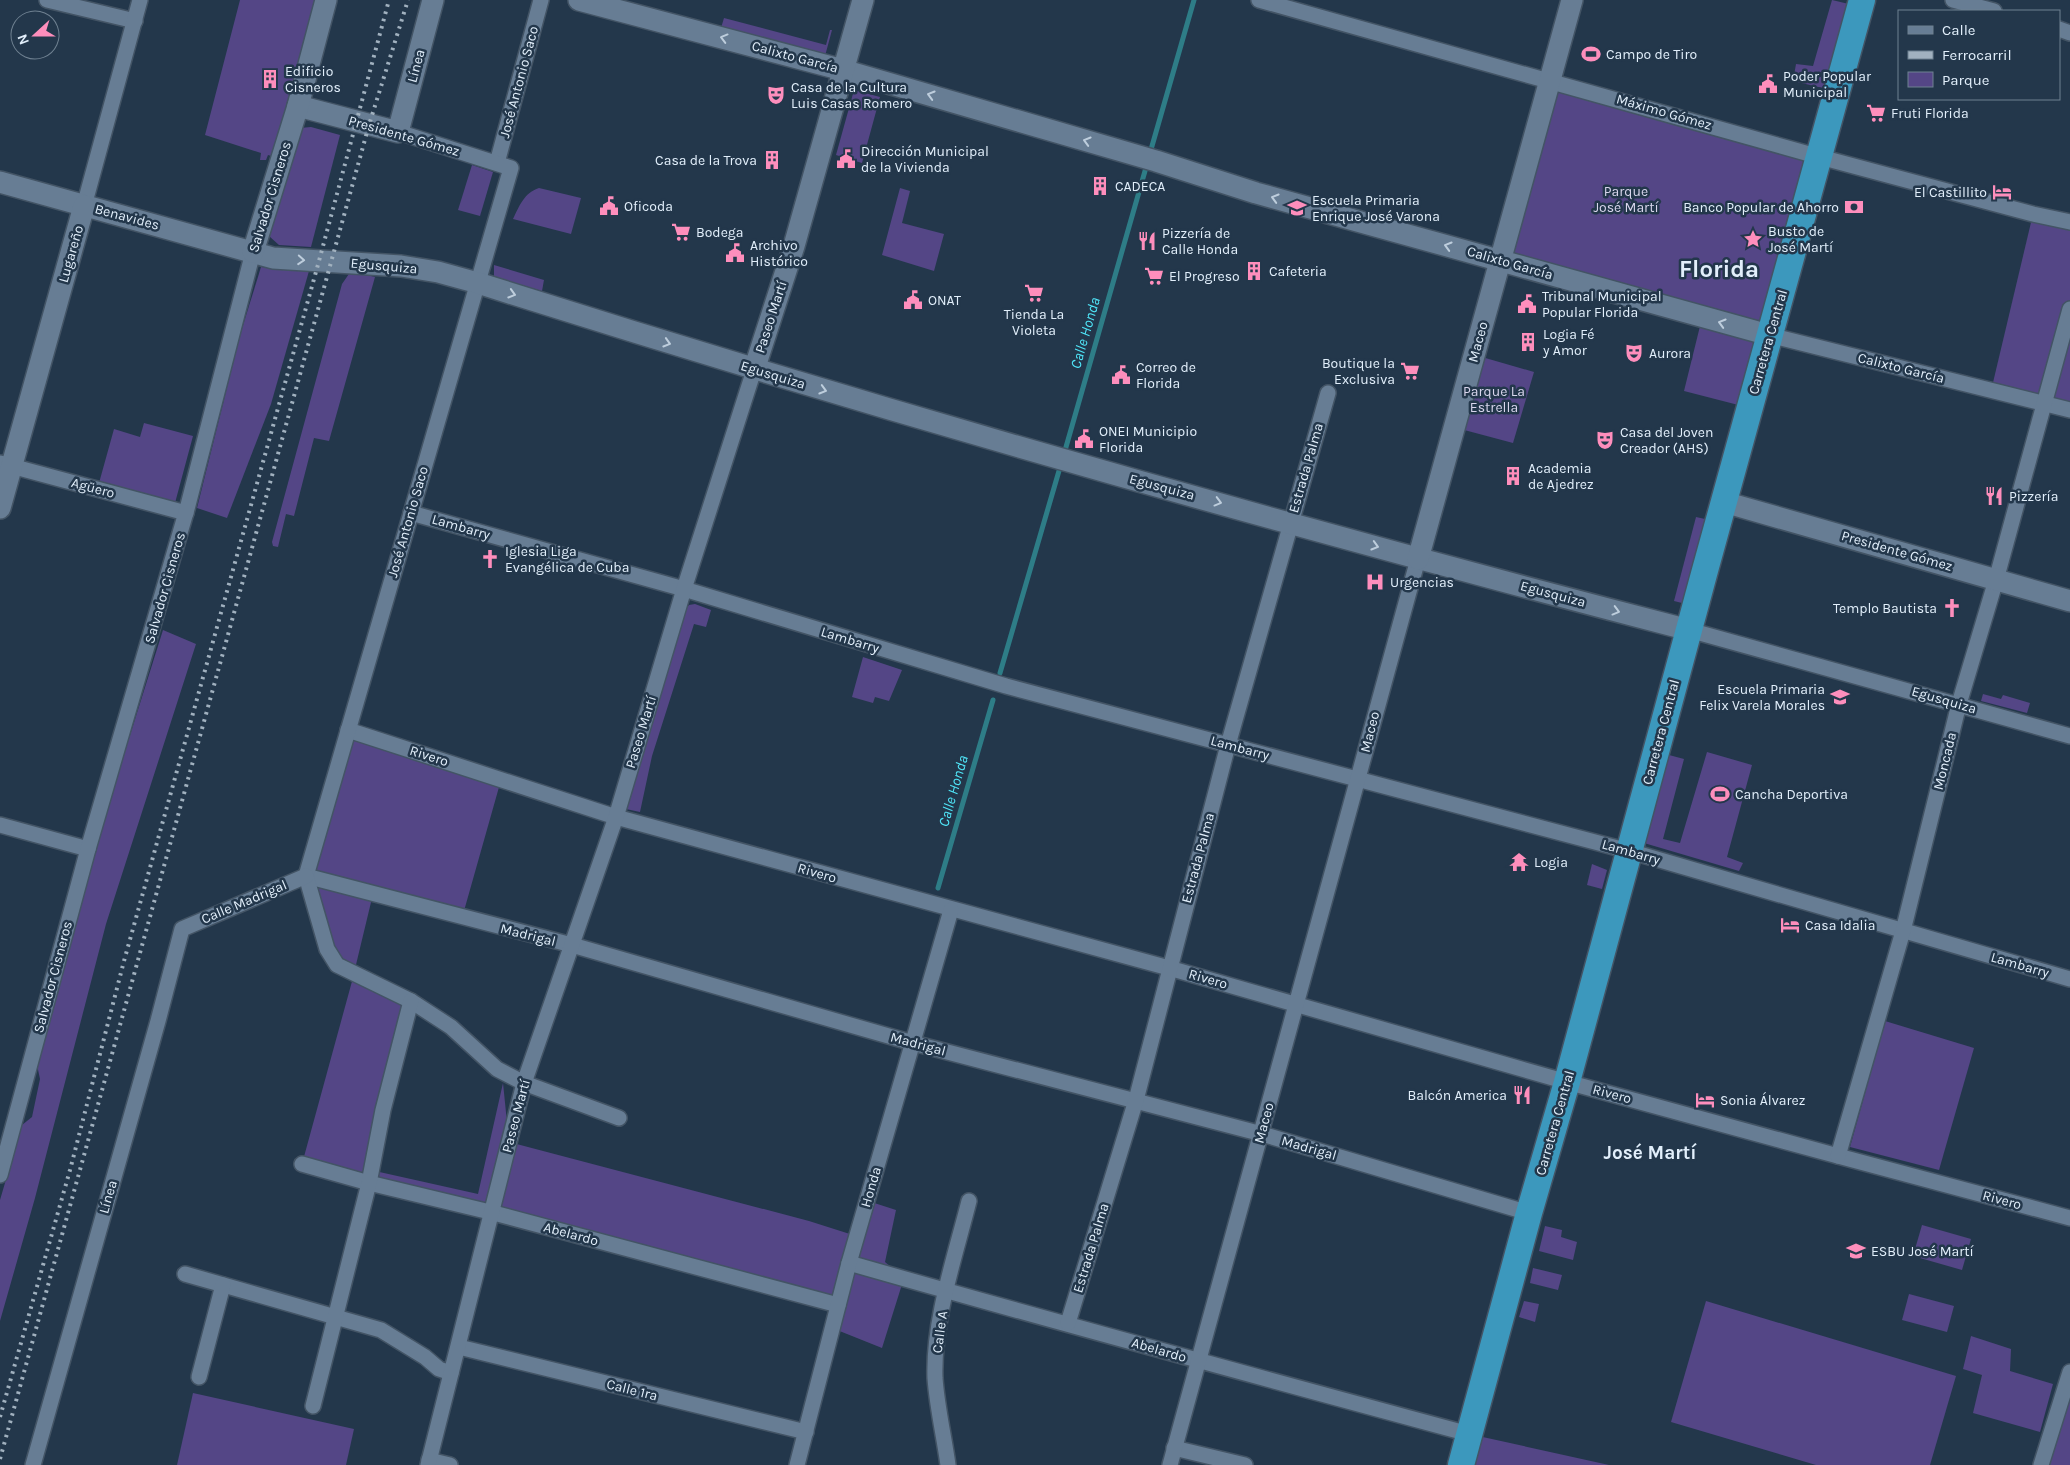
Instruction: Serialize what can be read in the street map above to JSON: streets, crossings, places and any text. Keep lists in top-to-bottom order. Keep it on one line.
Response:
{"streets":{"highway":["Carretera Central"],"main road":["Calixto García","Línea","Presidente Gómez","Salvador Cisneros","Benavides","Lugareño","Egusquiza","Paseo Martí","Maceo"],"street":["José Antonio Saco","Máximo Gómez","Estrada Palma","Agüero","Lambarry","Rivero","Moncada","Calle Madrigal","Madrigal","Honda","Abelardo","Calle A","Calle 1ra"]},"crossings":[["Calixto García","Paseo Martí"],["Calixto García","Maceo"],["Calixto García","Carretera Central"],["Calixto García","Moncada"],["Línea","Presidente Gómez"],["Línea","Calle Madrigal"],["José Antonio Saco","Presidente Gómez"],["José Antonio Saco","Egusquiza"],["José Antonio Saco","Lambarry"],["José Antonio Saco","Rivero"],["José Antonio Saco","Calle Madrigal"],["José Antonio Saco","Madrigal"],["Máximo Gómez","Maceo"],["Máximo Gómez","Carretera Central"],["Presidente Gómez","Salvador Cisneros"],["Presidente Gómez","Carretera Central"],["Presidente Gómez","Moncada"],["Salvador Cisneros","Benavides"],["Salvador Cisneros","Egusquiza"],["Salvador Cisneros","Agüero"],["Benavides","Lugareño"],["Benavides","Egusquiza"],["Lugareño","Agüero"],["Egusquiza","Paseo Martí"],["Egusquiza","Maceo"],["Egusquiza","Carretera Central"],["Egusquiza","Estrada Palma"],["Egusquiza","Moncada"],["Paseo Martí","Lambarry"],["Paseo Martí","Rivero"],["Paseo Martí","Madrigal"],["Paseo Martí","Abelardo"],["Paseo Martí","Calle 1ra"],["Maceo","Lambarry"],["Maceo","Rivero"],["Maceo","Madrigal"],["Maceo","Abelardo"],["Carretera Central","Lambarry"],["Carretera Central","Rivero"],["Carretera Central","Madrigal"],["Carretera Central","Abelardo"],["Estrada Palma","Lambarry"],["Estrada Palma","Rivero"],["Estrada Palma","Madrigal"],["Estrada Palma","Abelardo"],["Lambarry","Moncada"],["Rivero","Moncada"],["Rivero","Honda"],["Calle Madrigal","Madrigal"],["Madrigal","Honda"],["Honda","Abelardo"],["Honda","Calle 1ra"],["Abelardo","Calle A"]],"one_way":["Calixto García","Egusquiza"],"districts":["Florida","José Martí"],"water":["Calle Honda"],"parks":["Parque José Martí","Parque La Estrella"],"places":{"sports":["Campo de Tiro","Cancha Deportiva"],"building":["Edificio Cisneros","Casa de la Trova","CADECA","Cafeteria","Logia Fé y Amor","Academia de Ajedrez"],"public building":["Poder Popular Municipal","Dirección Municipal de la Vivienda","Oficoda","Archivo Histórico","ONAT","Tribunal Municipal Popular Florida","Correo de Florida","ONEI Municipio Florida"],"theatre":["Casa de la Cultura Luis Casas Romero","Aurora","Casa del Joven Creador (AHS)"],"supermarket":["Fruti Florida","Bodega","El Progreso","Tienda La Violeta","Boutique la Exclusiva"],"hotel":["El Castillito","Casa Idalia","Sonia Álvarez"],"bank":["Banco Popular de Ahorro"],"school or university":["Escuela Primaria Enrique José Varona","Escuela Primaria Felix Varela Morales","ESBU José Martí"],"place":["Busto de José Martí"],"restaurant":["Pizzería de Calle Honda","Pizzería","Balcón America"],"church":["Iglesia Liga Evangélica de Cuba","Templo Bautista"],"hospital":["Urgencias"],"temple":["Logia"]},"legend":["Calle","Ferrocarril","Parque"],"north":"left"}
